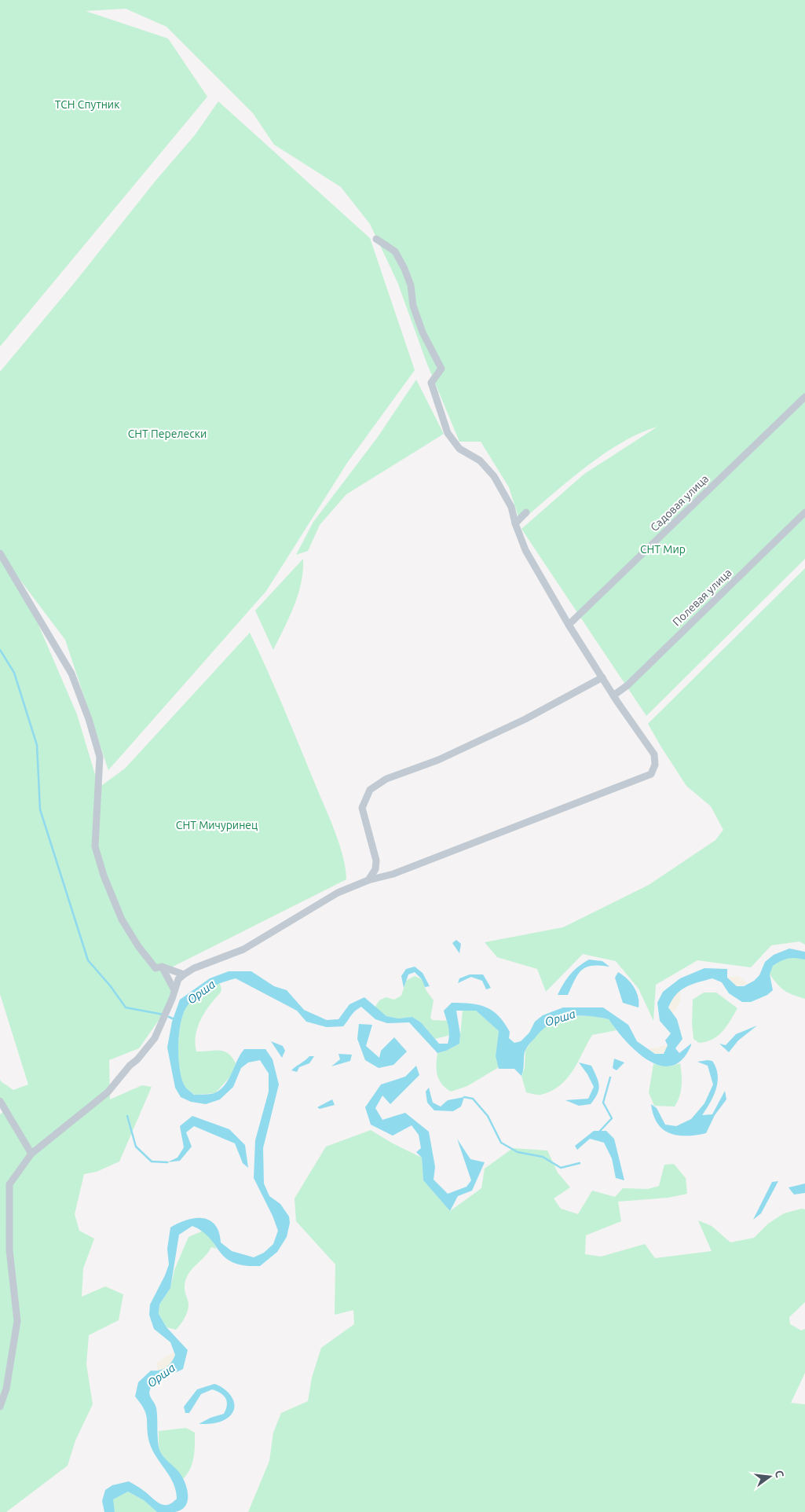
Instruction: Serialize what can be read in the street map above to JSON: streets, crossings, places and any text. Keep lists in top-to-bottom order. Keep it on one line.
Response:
{"streets":{"street":["Садовая улица","Полевая улица"]},"water":["Орша"],"parks":["ТСН Спутник","СНТ Перелески","СНТ Мир","СНТ Мичуринец"],"north":"right"}
